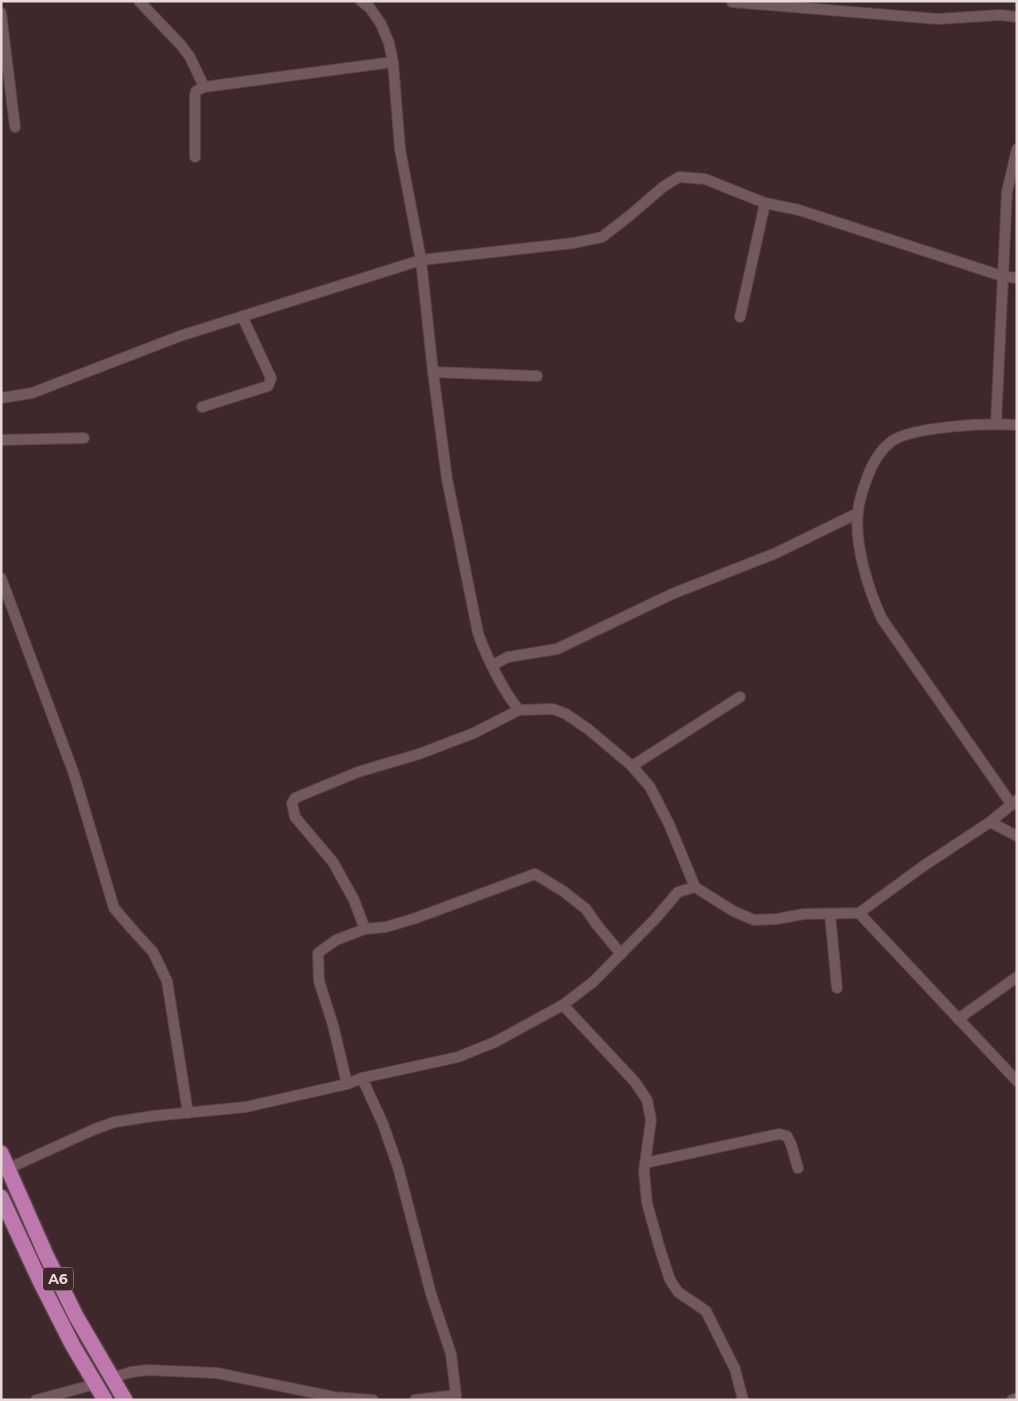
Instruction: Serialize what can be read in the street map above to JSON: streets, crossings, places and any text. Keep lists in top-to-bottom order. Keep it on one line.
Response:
{"streets":{"highway":["A6"]}}
